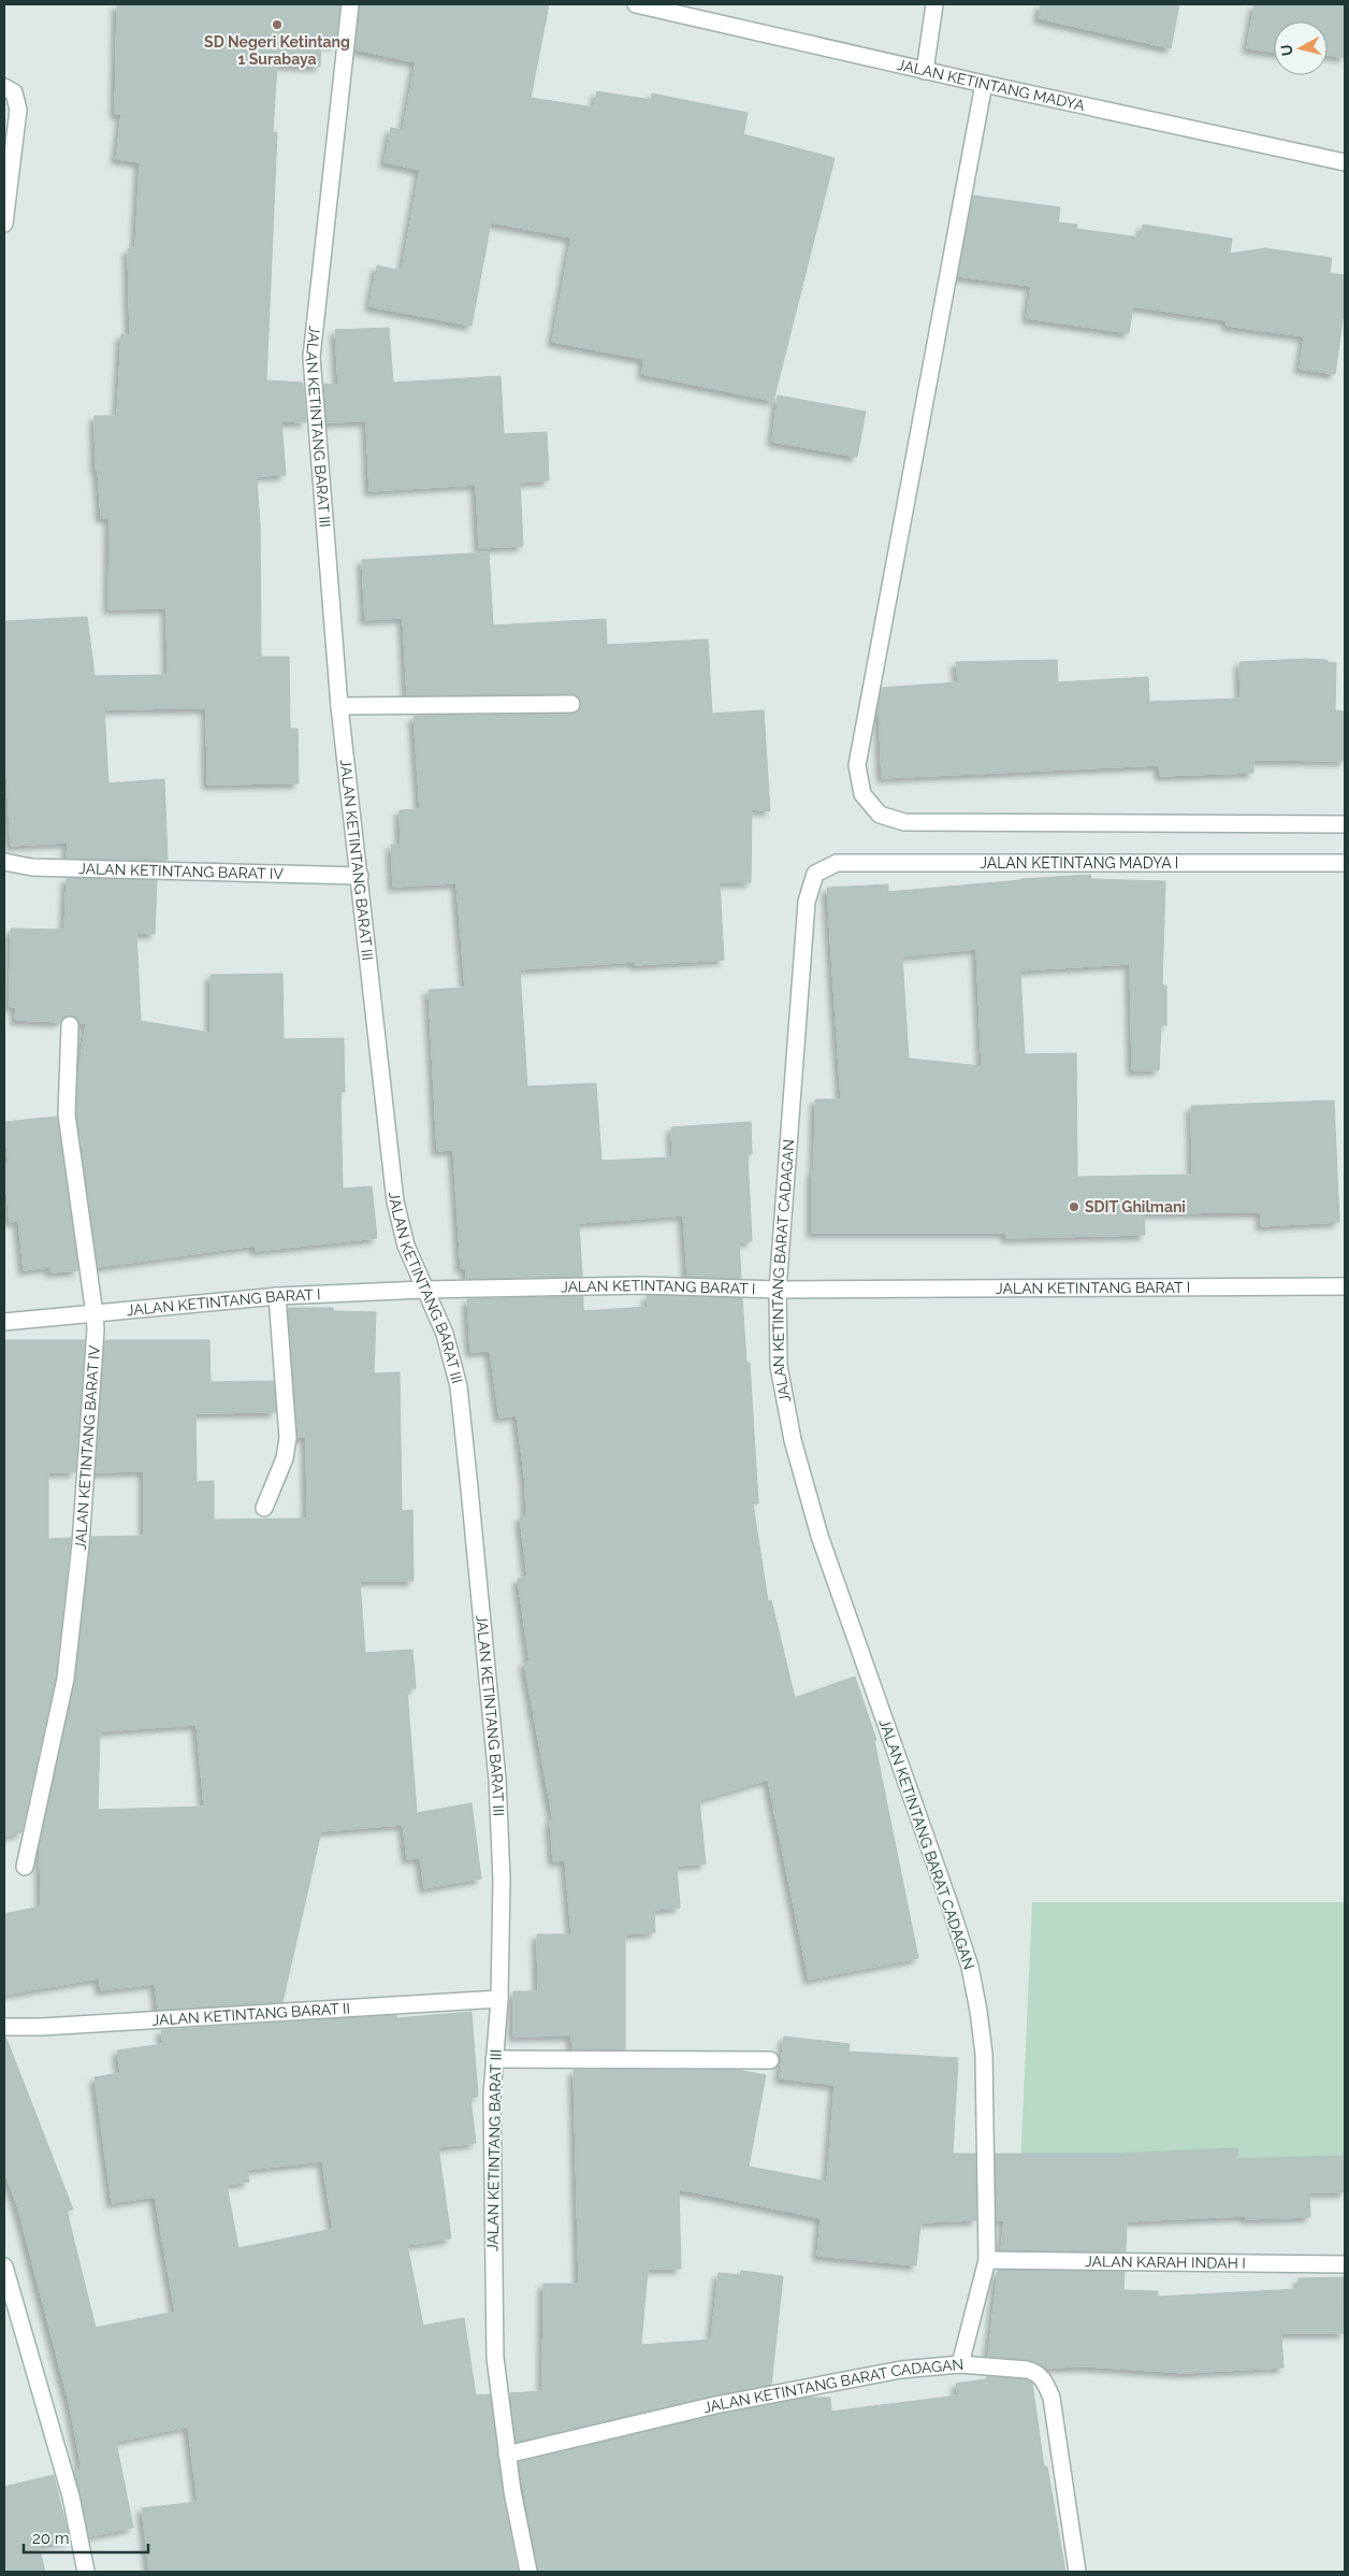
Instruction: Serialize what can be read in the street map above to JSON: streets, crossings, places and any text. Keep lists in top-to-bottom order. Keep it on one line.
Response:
{"streets":{"street":["JALAN KETINTANG MADYA","JALAN KETINTANG BARAT III","JALAN KETINTANG MADYA I","JALAN KETINTANG BARAT IV","JALAN KETINTANG BARAT CADAGAN","JALAN KETINTANG BARAT I","JALAN KETINTANG BARAT II","JALAN KARAH INDAH I"]},"crossings":[["JALAN KETINTANG BARAT III","JALAN KETINTANG BARAT IV"],["JALAN KETINTANG BARAT III","JALAN KETINTANG BARAT CADAGAN"],["JALAN KETINTANG BARAT III","JALAN KETINTANG BARAT I"],["JALAN KETINTANG BARAT III","JALAN KETINTANG BARAT II"],["JALAN KETINTANG MADYA I","JALAN KETINTANG BARAT CADAGAN"],["JALAN KETINTANG BARAT IV","JALAN KETINTANG BARAT I"],["JALAN KETINTANG BARAT CADAGAN","JALAN KETINTANG BARAT I"],["JALAN KETINTANG BARAT CADAGAN","JALAN KARAH INDAH I"]],"places":["SD Negeri Ketintang 1 Surabaya","SDIT Ghilmani"],"scale_bar":"20 m","north":"left"}
